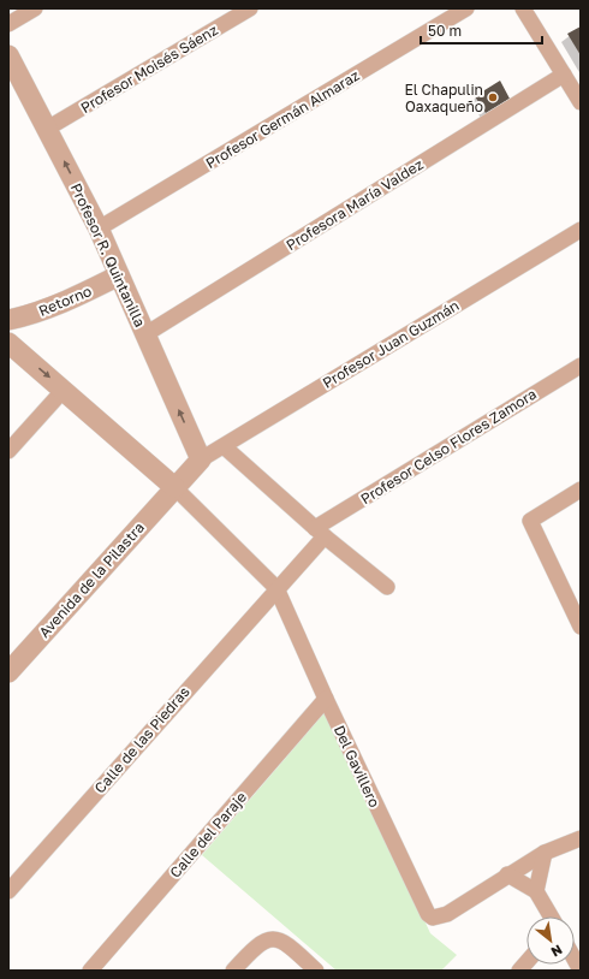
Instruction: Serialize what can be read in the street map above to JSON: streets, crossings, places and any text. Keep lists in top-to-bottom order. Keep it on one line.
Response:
{"streets":{"street":["Profesor Moisés Sáenz","Profesor Germán Almaraz","Profesora María Valdez","Profesor R. Quintanilla","Retorno","Profesor Juan Guzmán","Profesor Celso Flores Zamora","Avenida de la Pilastra","Calle de las Piedras","Del Gavillero","Calle del Paraje"]},"crossings":[["Profesor Moisés Sáenz","Profesor R. Quintanilla"],["Profesor Germán Almaraz","Profesor R. Quintanilla"],["Profesora María Valdez","Profesor R. Quintanilla"],["Profesor R. Quintanilla","Retorno"],["Profesor R. Quintanilla","Profesor Juan Guzmán"],["Profesor R. Quintanilla","Avenida de la Pilastra"],["Profesor Juan Guzmán","Avenida de la Pilastra"],["Profesor Celso Flores Zamora","Calle de las Piedras"],["Profesor Celso Flores Zamora","Del Gavillero"],["Avenida de la Pilastra","Del Gavillero"],["Calle de las Piedras","Del Gavillero"],["Del Gavillero","Calle del Paraje"]],"places":["El Chapulin Oaxaqueño"],"scale_bar":"50 m","north":"bottom right"}
